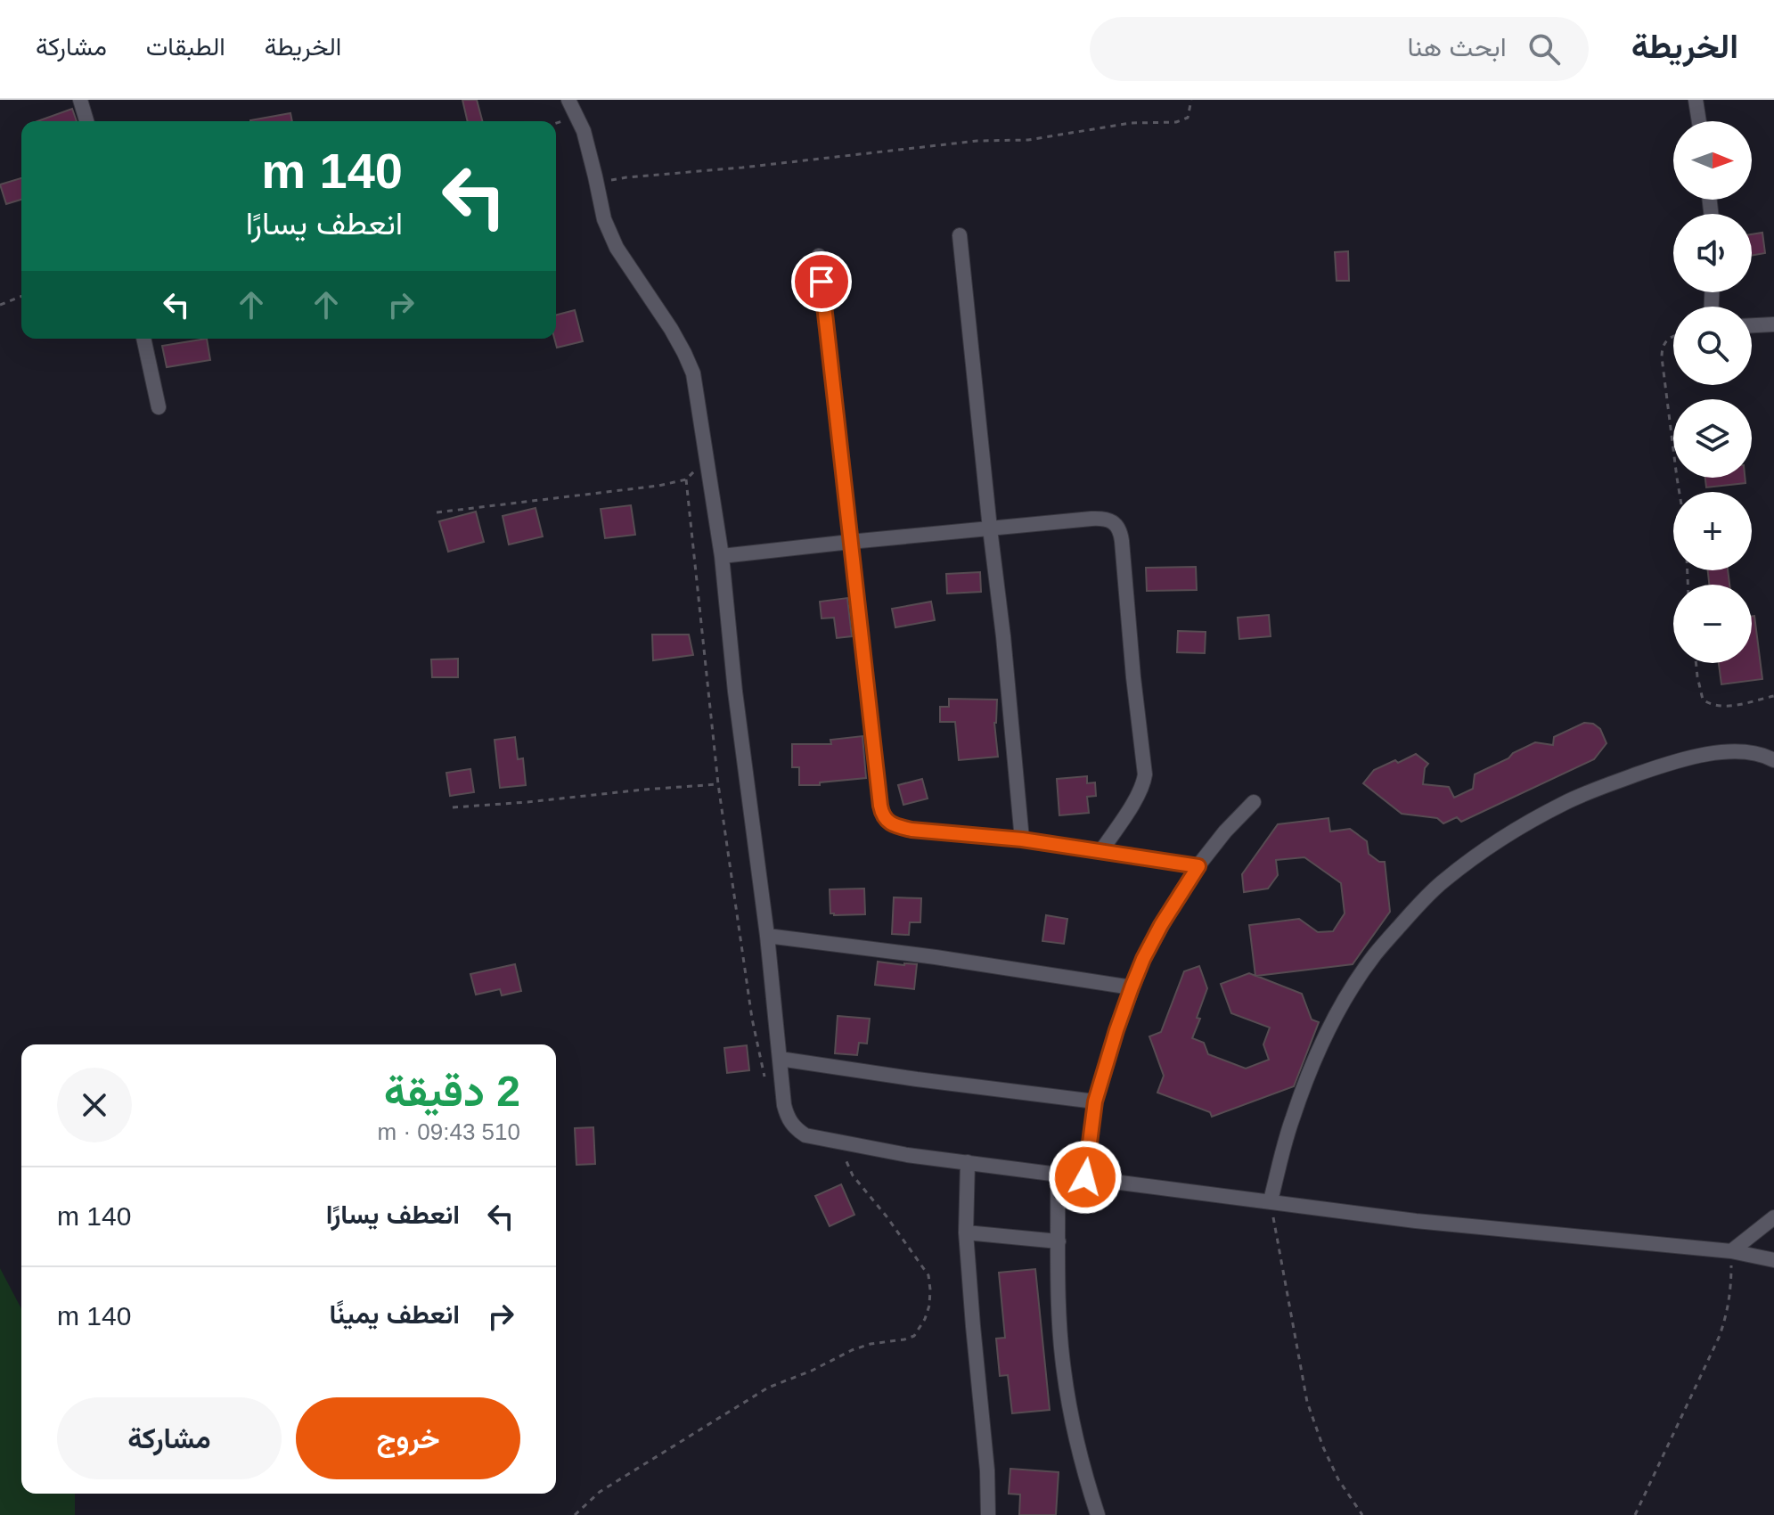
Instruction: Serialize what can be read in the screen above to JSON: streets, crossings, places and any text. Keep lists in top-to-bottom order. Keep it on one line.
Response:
{"north":"right","page":{"header":"الخريطة","search":"ابحث هنا","nav":["الخريطة","الطبقات","مشاركة"],"map_buttons":["+","−"],"turn":["140 m","انعطف يسارًا"],"heading":["2 دقيقة","510 m · 09:43"],"list":[{"name":"انعطف يسارًا","value":"140 m"},{"name":"انعطف يمينًا","value":"140 m"}],"buttons":["خروج","مشاركة"]}}
